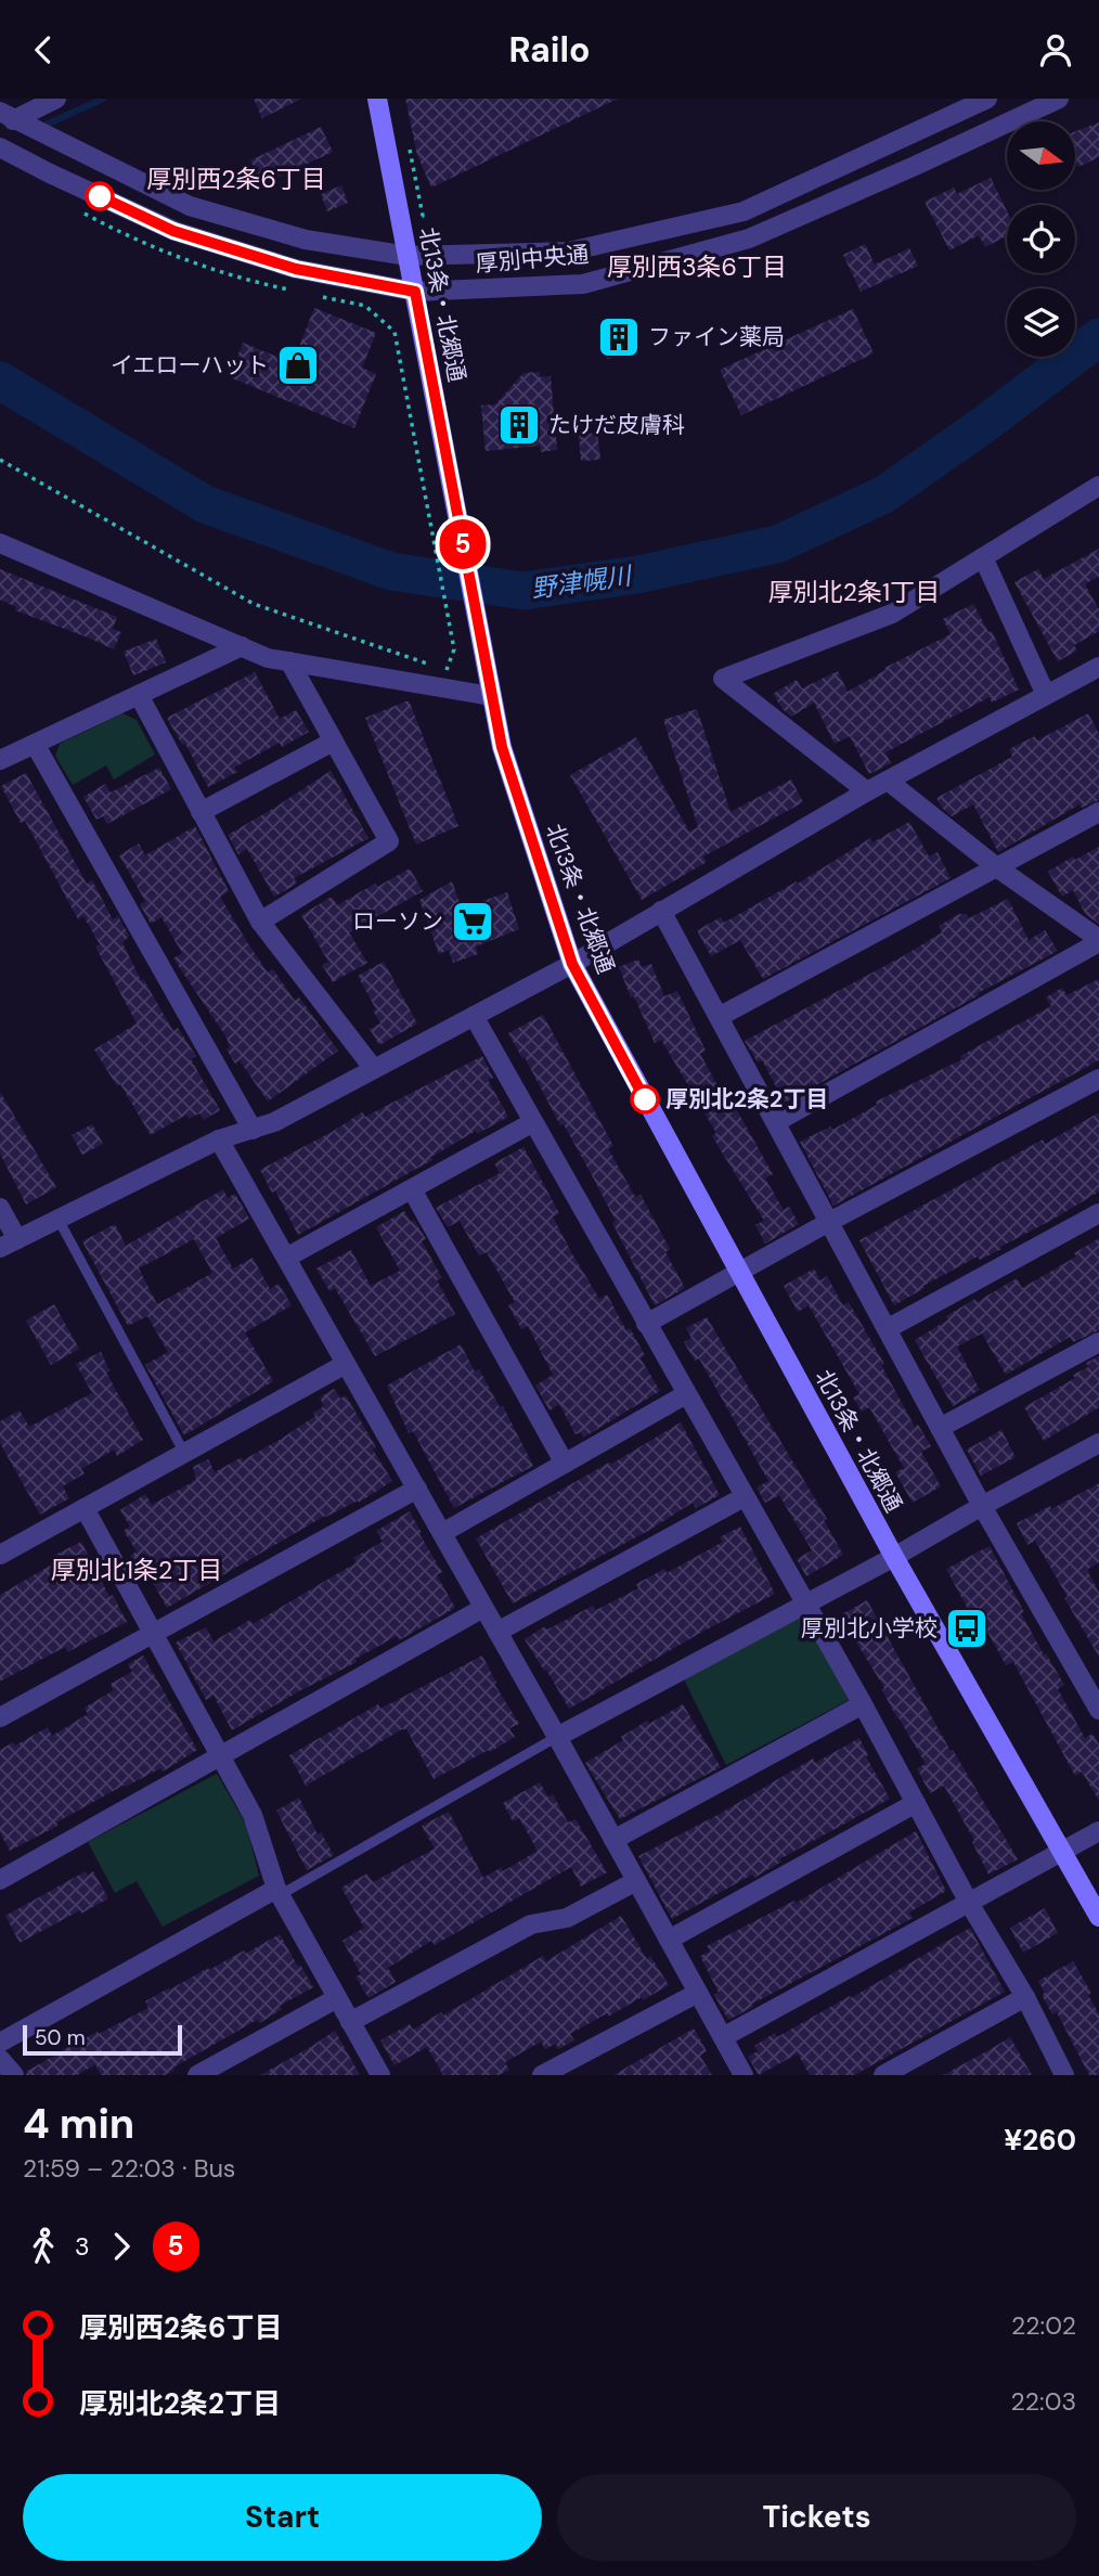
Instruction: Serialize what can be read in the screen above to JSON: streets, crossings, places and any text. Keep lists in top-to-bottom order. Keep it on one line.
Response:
{"streets":{"main road":["北13条・北郷通"],"street":["厚別中央通"]},"crossings":[["厚別中央通","北13条・北郷通"]],"districts":["厚別西2条6丁目","厚別西3条6丁目","厚別北2条1丁目","厚別北1条2丁目"],"water":["野津幌川"],"places":{"building":["ファイン薬局","たけだ皮膚科"],"shop":["イエローハット"],"supermarket":["ローソン"],"other":["厚別北2条2丁目"],"bus stop":["厚別北小学校"]},"lines":["bus line 5"],"scale_bar":"50 m","north":"right","page":{"header":"Railo","on_map":"5","scale":"50 m","heading":["4 min","21:59 – 22:03 · Bus","¥260"],"legs":["3","5"],"list":[{"name":"厚別西2条6丁目","value":"22:02"},{"name":"厚別北2条2丁目","value":"22:03"}],"buttons":["Start","Tickets"]}}
